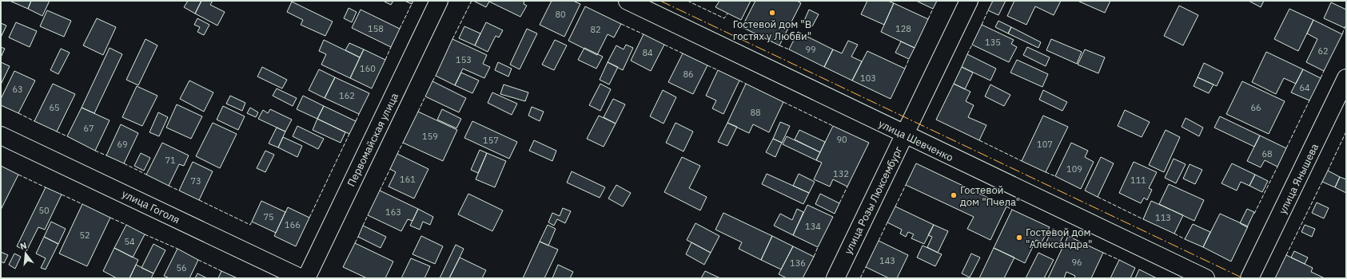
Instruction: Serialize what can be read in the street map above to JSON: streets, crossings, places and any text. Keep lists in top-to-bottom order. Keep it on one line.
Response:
{"streets":{"street":["Первомайская улица","улица Шевченко","улица Янышева","улица Розы Люксембург","улица Гоголя"]},"crossings":[["улица Шевченко","улица Розы Люксембург"]],"places":["Гостевой дом \"В гостях у Любви\"","Гостевой дом \"Пчела\"","Гостевой дом \"Александра\""],"house_numbers":["80","158","128","82","135","99","62","84","153","160","86","103","64","63","162","65","66","88","67","159","90","157","69","107","68","71","109","132","161","111","73","50","163","75","113","166","134","52","54","143","96","136","56"],"north":"top"}
